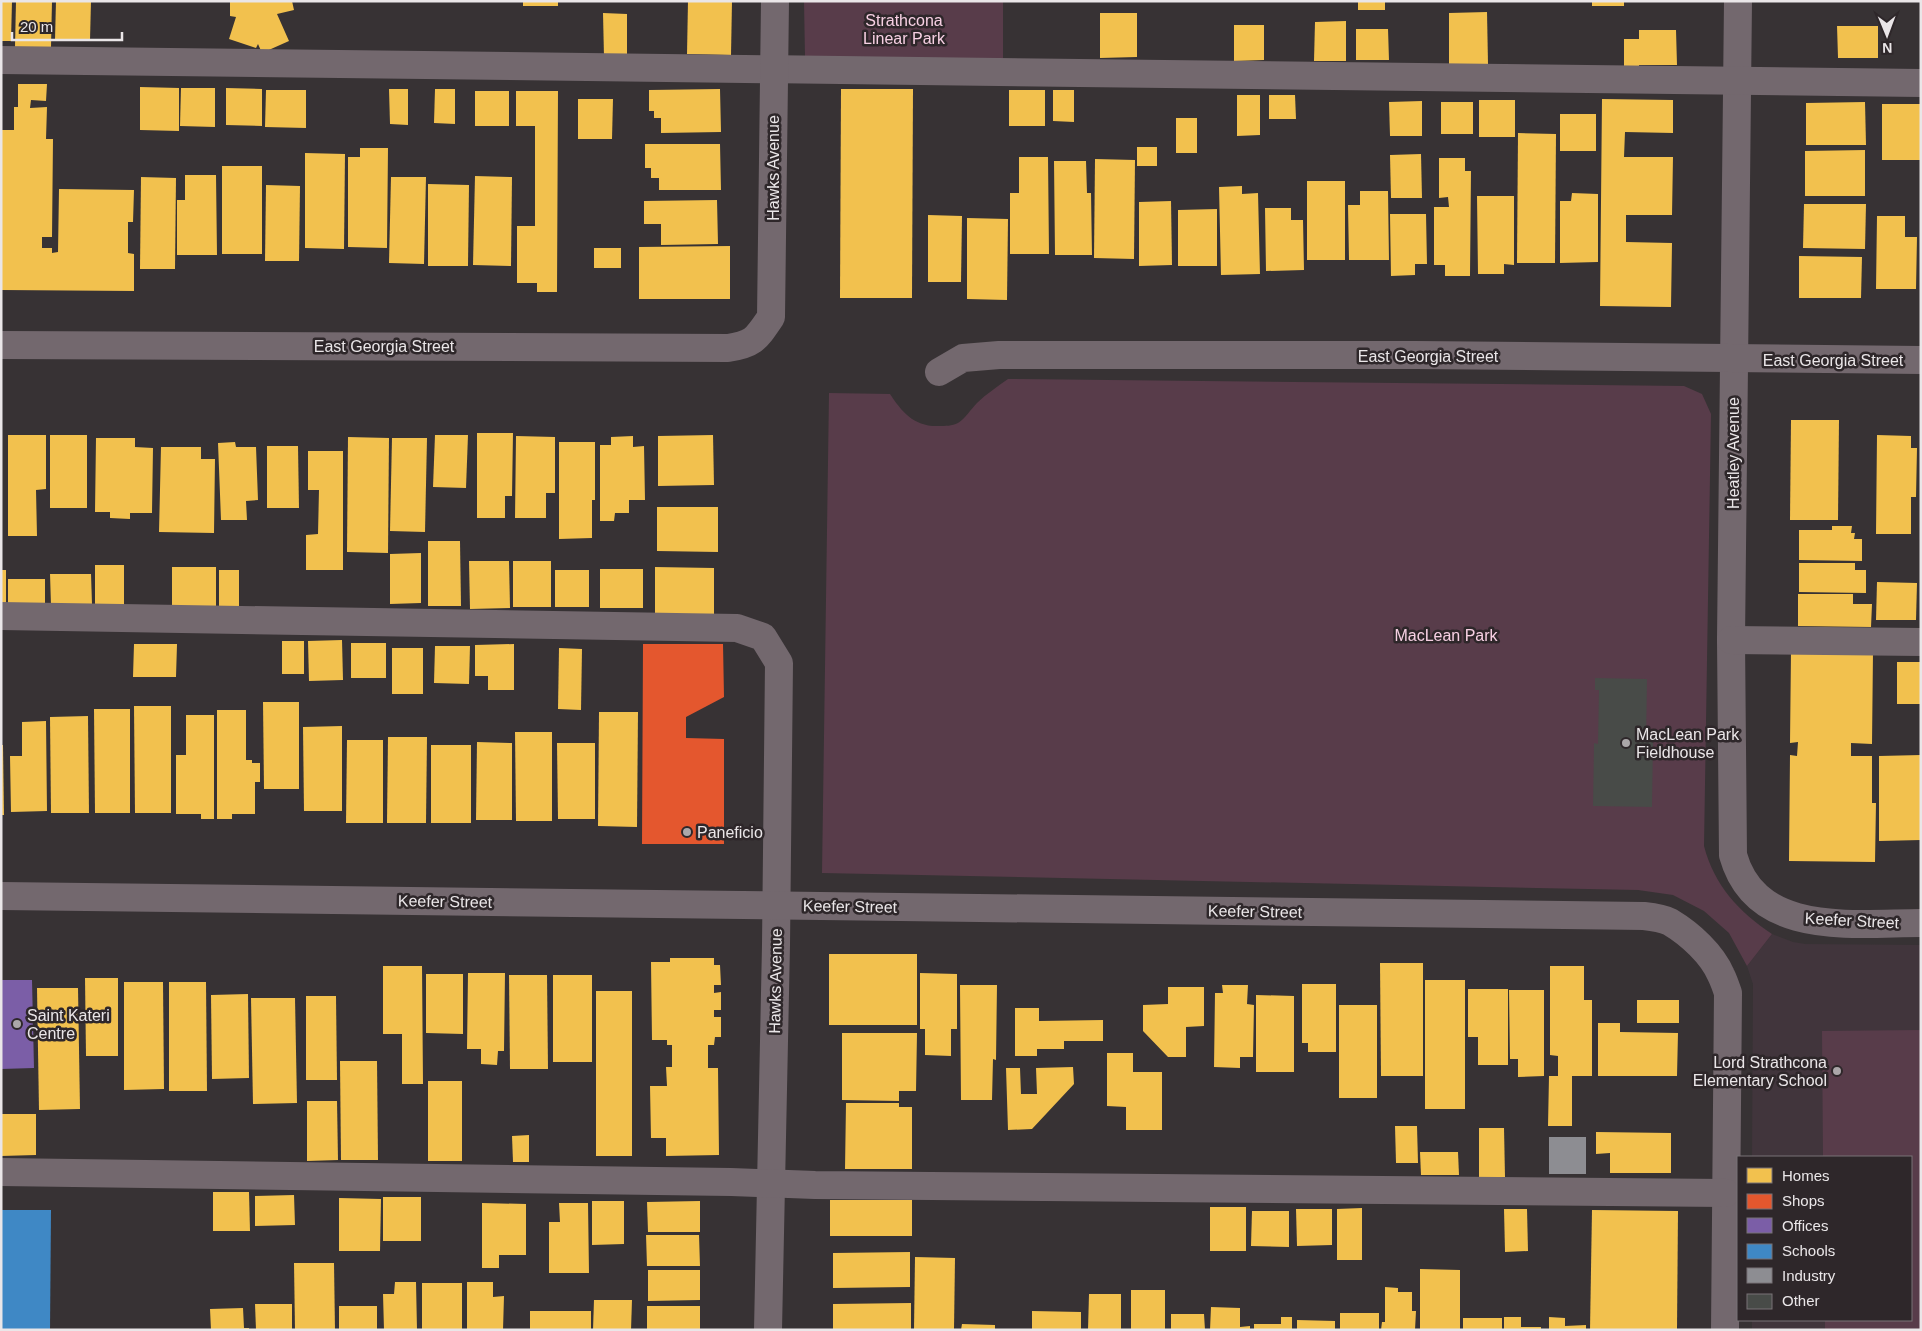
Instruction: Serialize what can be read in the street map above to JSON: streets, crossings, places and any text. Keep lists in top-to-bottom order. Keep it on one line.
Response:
{"streets":{"street":["Hawks Avenue","East Georgia Street","Heatley Avenue","Keefer Street"]},"crossings":[["Hawks Avenue","East Georgia Street"],["Hawks Avenue","Keefer Street"],["East Georgia Street","Heatley Avenue"],["Heatley Avenue","Keefer Street"]],"parks":["Strathcona Linear Park","MacLean Park"],"places":["MacLean Park Fieldhouse","Paneficio","Saint Kateri Centre","Lord Strathcona Elementary School"],"legend":["Homes","Shops","Offices","Schools","Industry","Other"],"scale_bar":"20 m","north":"bottom"}
